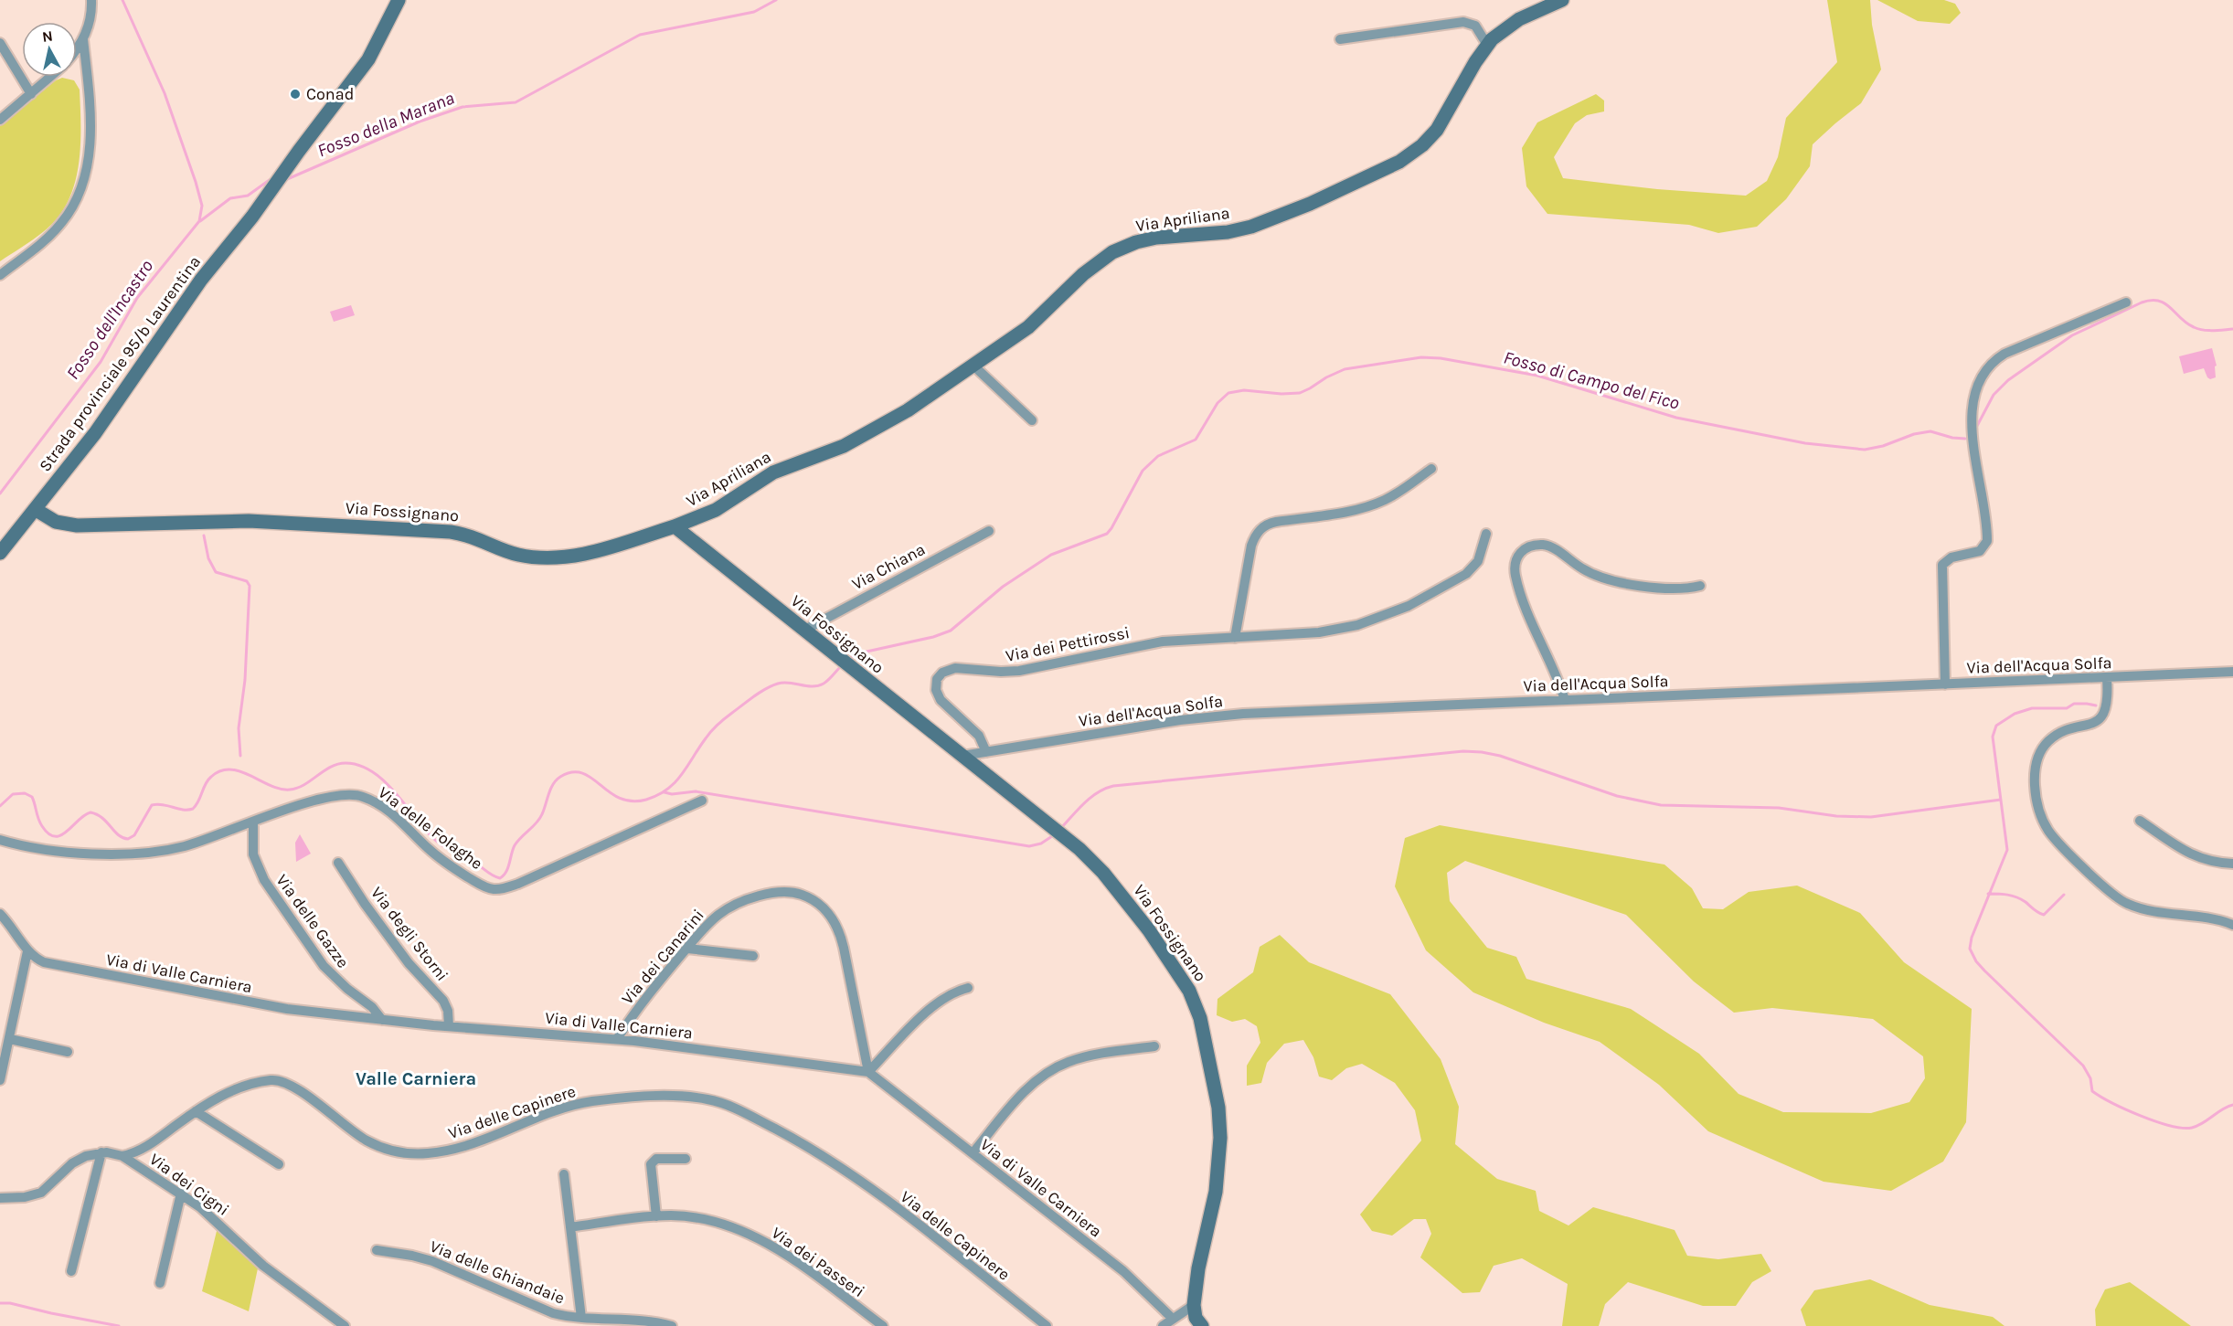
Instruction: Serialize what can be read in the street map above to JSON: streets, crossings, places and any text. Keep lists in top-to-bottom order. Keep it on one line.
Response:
{"streets":{"street":["Via Apriliana","Strada provinciale 95/b Laurentina","Via Fossignano","Via Chiana","Via dei Pettirossi","Via dell'Acqua Solfa","Via delle Folaghe","Via delle Gazze","Via degli Storni","Via dei Canarini","Via di Valle Carniera","Via delle Capinere","Via dei Cigni","Via dei Passeri","Via delle Ghiandaie"]},"crossings":[["Via Apriliana","Via Fossignano"],["Strada provinciale 95/b Laurentina","Via Fossignano"],["Via Fossignano","Via Chiana"],["Via Fossignano","Via dell'Acqua Solfa"],["Via dei Pettirossi","Via dell'Acqua Solfa"],["Via delle Folaghe","Via delle Gazze"],["Via delle Gazze","Via di Valle Carniera"],["Via degli Storni","Via di Valle Carniera"],["Via dei Canarini","Via di Valle Carniera"],["Via delle Capinere","Via dei Cigni"]],"districts":["Valle Carniera"],"water":["Fosso della Marana","Fosso dell'Incastro","Fosso di Campo del Fico"],"places":["Conad"],"north":"top"}
